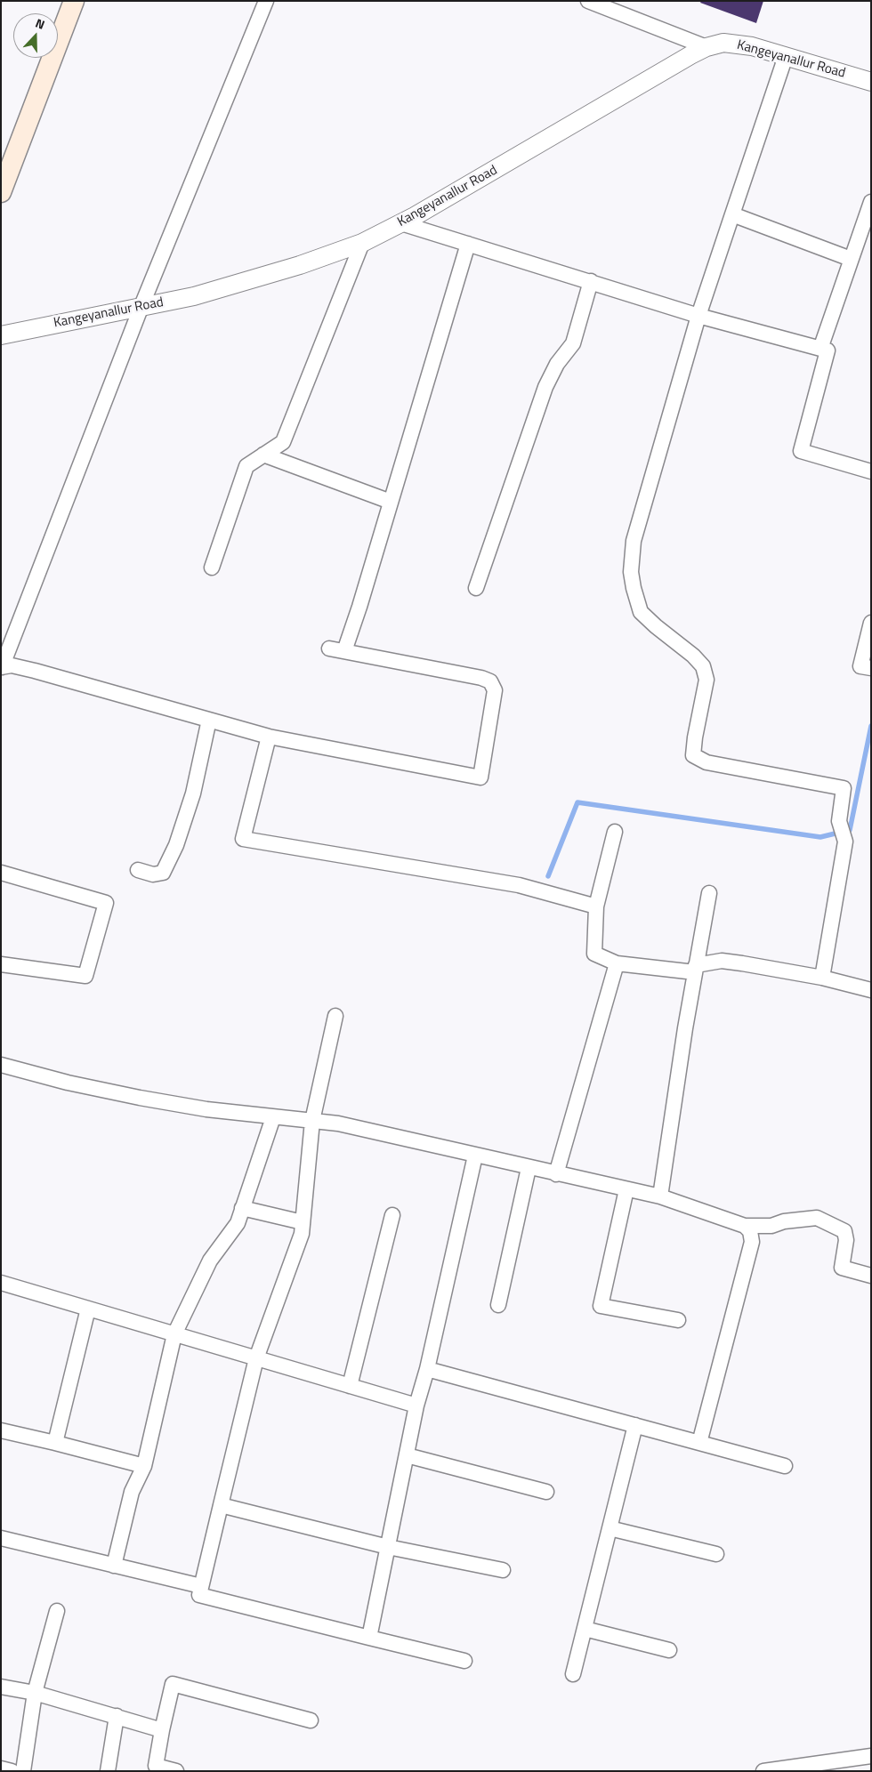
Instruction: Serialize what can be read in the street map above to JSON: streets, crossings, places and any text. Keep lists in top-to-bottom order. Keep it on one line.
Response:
{"streets":{"street":["Kangeyanallur Road"]},"north":"top"}
